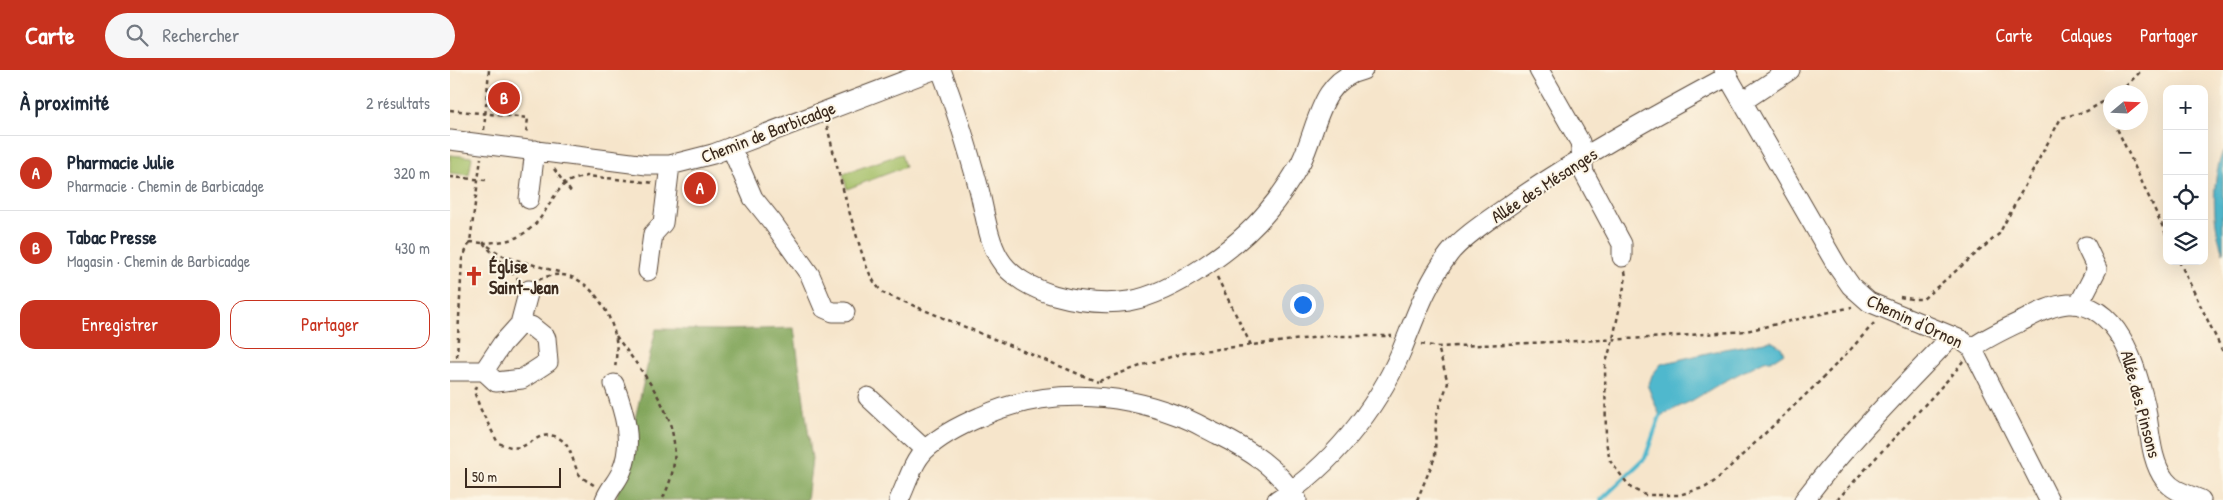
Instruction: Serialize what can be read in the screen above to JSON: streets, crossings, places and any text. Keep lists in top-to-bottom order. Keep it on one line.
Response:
{"streets":{"street":["Chemin de Barbicadge","Allée des Mésanges","Chemin d'Ornon","Allée des Pinsons"]},"crossings":[["Allée des Mésanges","Chemin d'Ornon"]],"places":{"church":["Église Saint-Jean"]},"scale_bar":"50 m","north":"right","page":{"header":"Carte","search":"Rechercher","nav":["Carte","Calques","Partager"],"heading":["À proximité","2 résultats"],"pins":["B","A"],"map_buttons":["+","−"],"list":[{"mark":"A","name":"Pharmacie Julie","note":"Pharmacie · Chemin de Barbicadge","value":"320 m"},{"mark":"B","name":"Tabac Presse","note":"Magasin · Chemin de Barbicadge","value":"430 m"}],"buttons":["Enregistrer","Partager"],"scale":"50 m"}}
